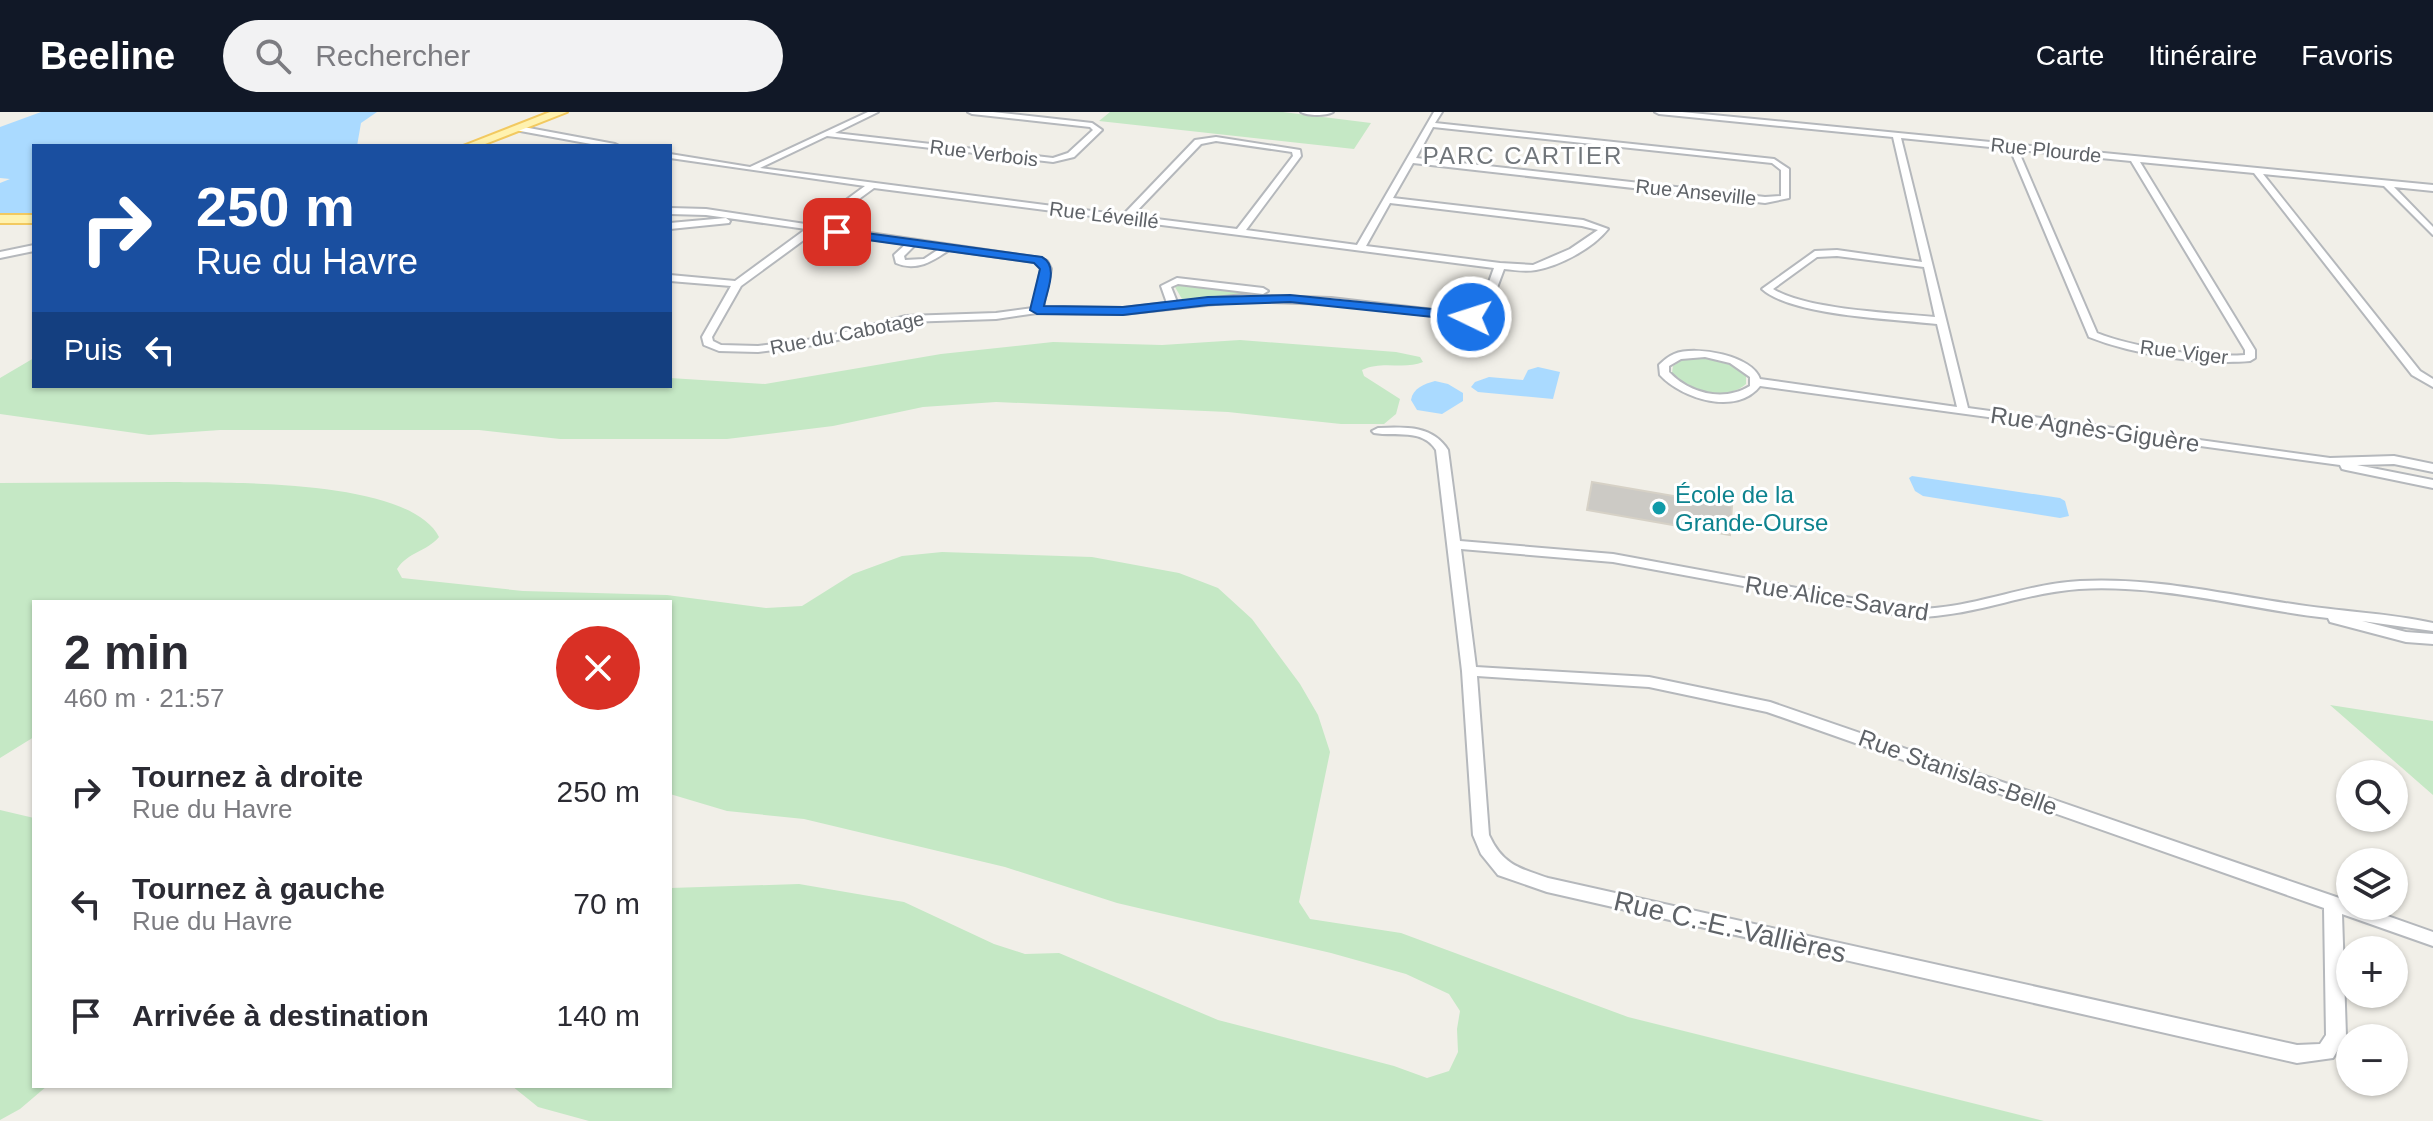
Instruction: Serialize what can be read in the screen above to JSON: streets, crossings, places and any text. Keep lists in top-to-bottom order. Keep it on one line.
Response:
{"streets":{"street":["Rue Plourde","Rue Verbois","Rue Anseville","Rue Léveillé","Rue du Cabotage","Rue Viger","Rue Agnès-Giguère","Rue Alice-Savard","Rue Stanislas-Belle","Rue C.-E.-Vallières"]},"crossings":[["Rue Plourde","Rue Viger"],["Rue Léveillé","Rue du Cabotage"],["Rue Alice-Savard","Rue C.-E.-Vallières"],["Rue Stanislas-Belle","Rue C.-E.-Vallières"]],"districts":["PARC CARTIER"],"places":["École de la Grande-Ourse"],"page":{"header":"Beeline","search":"Rechercher","nav":["Carte","Itinéraire","Favoris"],"turn":["250 m","Rue du Havre"],"then":"Puis","heading":["2 min","460 m · 21:57"],"list":[{"name":"Tournez à droite","note":"Rue du Havre","value":"250 m"},{"name":"Tournez à gauche","note":"Rue du Havre","value":"70 m"},{"name":"Arrivée à destination","value":"140 m"}],"map_buttons":["+","−"]}}
